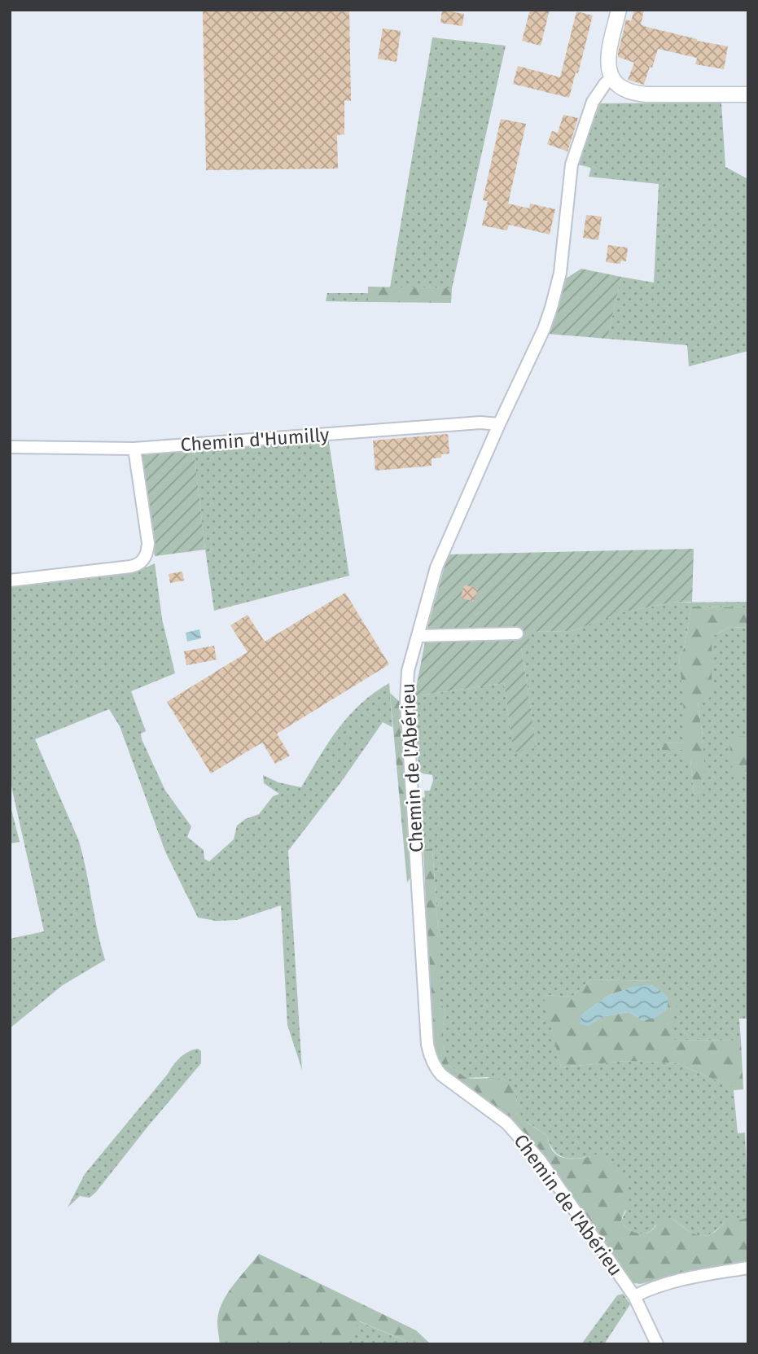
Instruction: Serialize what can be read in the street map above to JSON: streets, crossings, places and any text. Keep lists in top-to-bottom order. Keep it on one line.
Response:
{"streets":{"street":["Chemin d'Humilly","Chemin de l'Abérieu"]},"crossings":[["Chemin d'Humilly","Chemin de l'Abérieu"]]}
